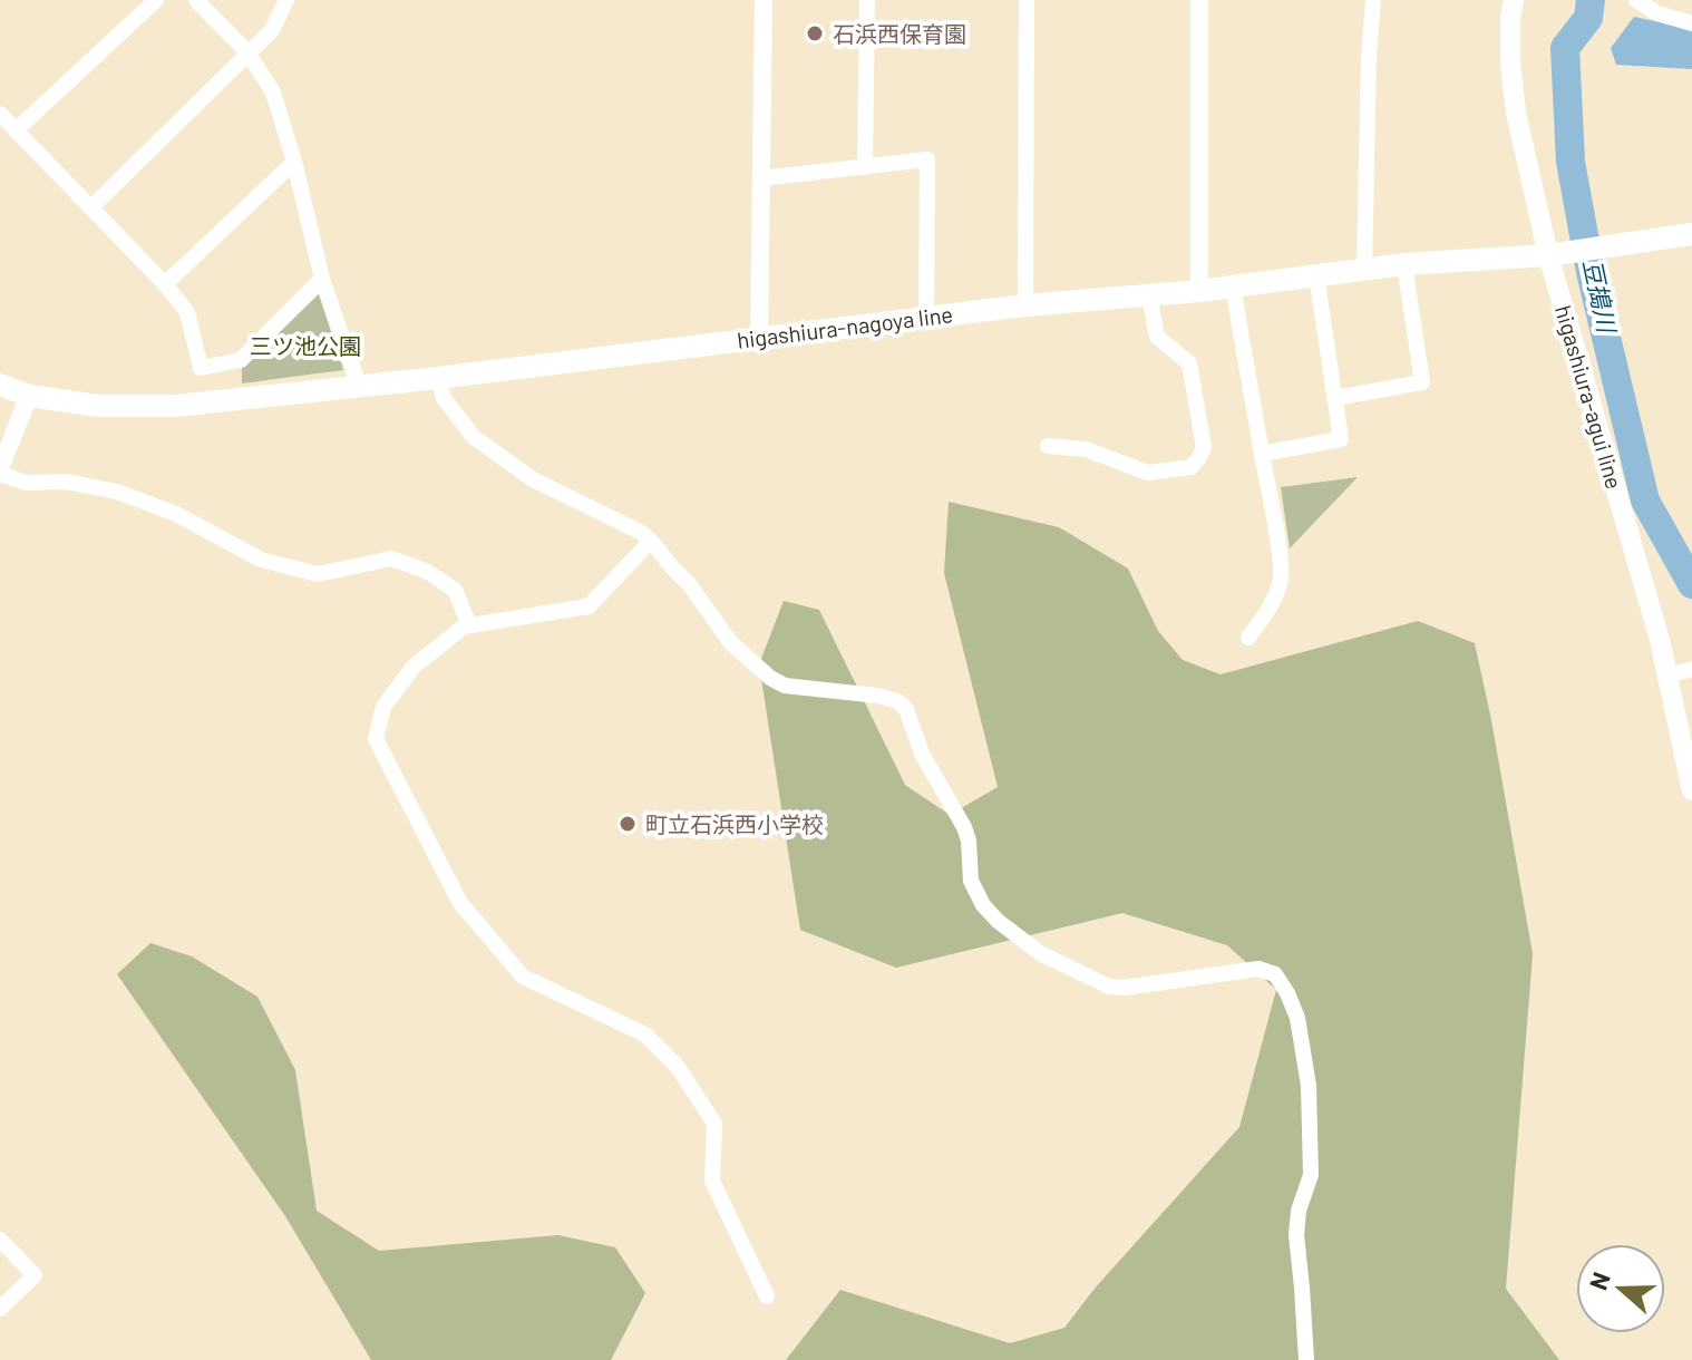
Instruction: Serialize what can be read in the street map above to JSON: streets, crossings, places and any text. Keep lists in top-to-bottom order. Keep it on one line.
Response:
{"streets":{"main road":["higashiura-nagoya line","higashiura-agui line"]},"crossings":[["higashiura-nagoya line","higashiura-agui line"]],"water":["豆搗川"],"parks":["三ツ池公園"],"places":["石浜西保育園","町立石浜西小学校"],"north":"left"}
